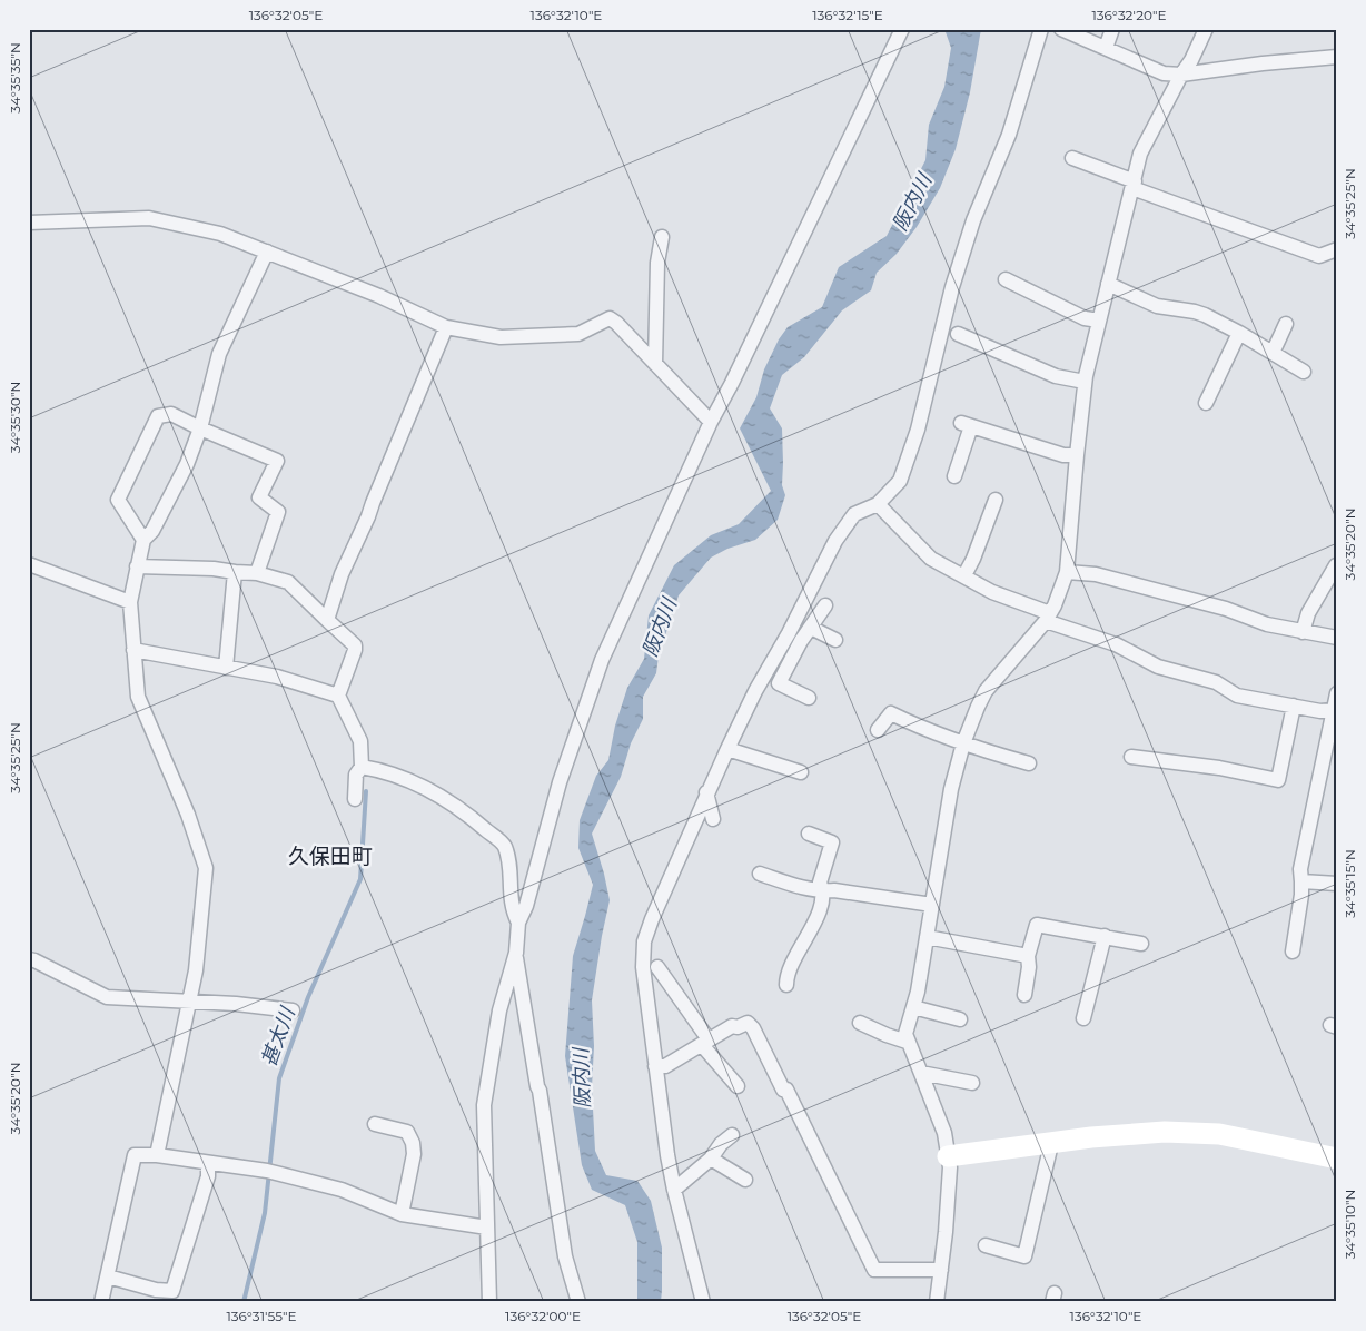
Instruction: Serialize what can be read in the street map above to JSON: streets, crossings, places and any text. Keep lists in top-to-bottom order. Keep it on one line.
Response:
{"districts":["久保田町"],"water":["阪内川","甚太川"],"coordinates":["136°32'05\"E","136°32'10\"E","136°32'15\"E","136°32'20\"E","34°35'35\"N","34°35'25\"N","34°35'30\"N","34°35'20\"N","34°35'15\"N","34°35'10\"N","136°31'55\"E","136°32'00\"E"]}
